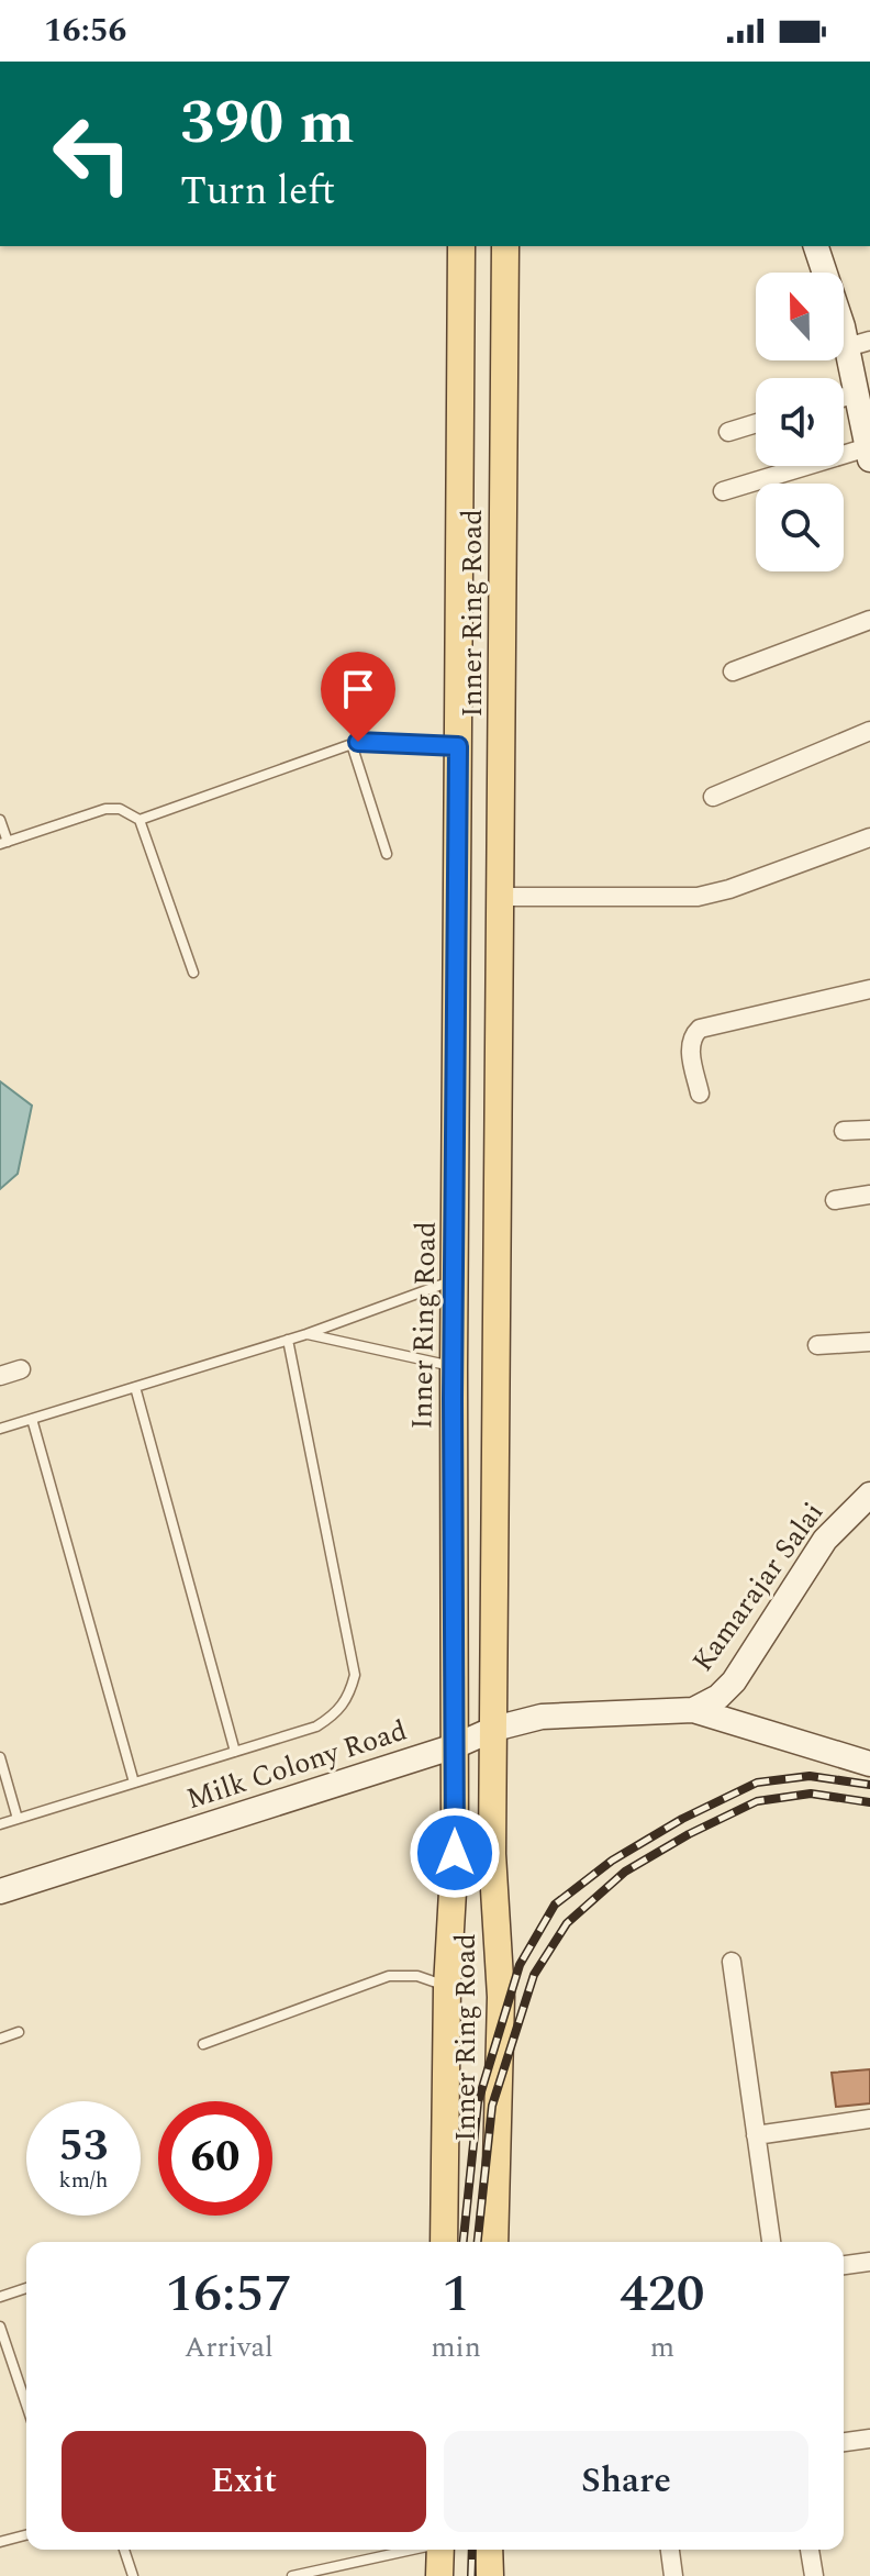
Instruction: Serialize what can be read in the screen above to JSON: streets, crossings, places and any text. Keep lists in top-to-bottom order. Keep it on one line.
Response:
{"streets":{"main road":["Inner Ring Road","Kamarajar Salai","Milk Colony Road"]},"crossings":[["Inner Ring Road","Milk Colony Road"],["Kamarajar Salai","Milk Colony Road"]],"north":"top","page":{"status":"16:56","turn":["390 m","Turn left"],"speed":"53 km/h","limit":"60","eta":["16:57","Arrival","1","min","420","m"],"buttons":["Exit","Share"]}}
